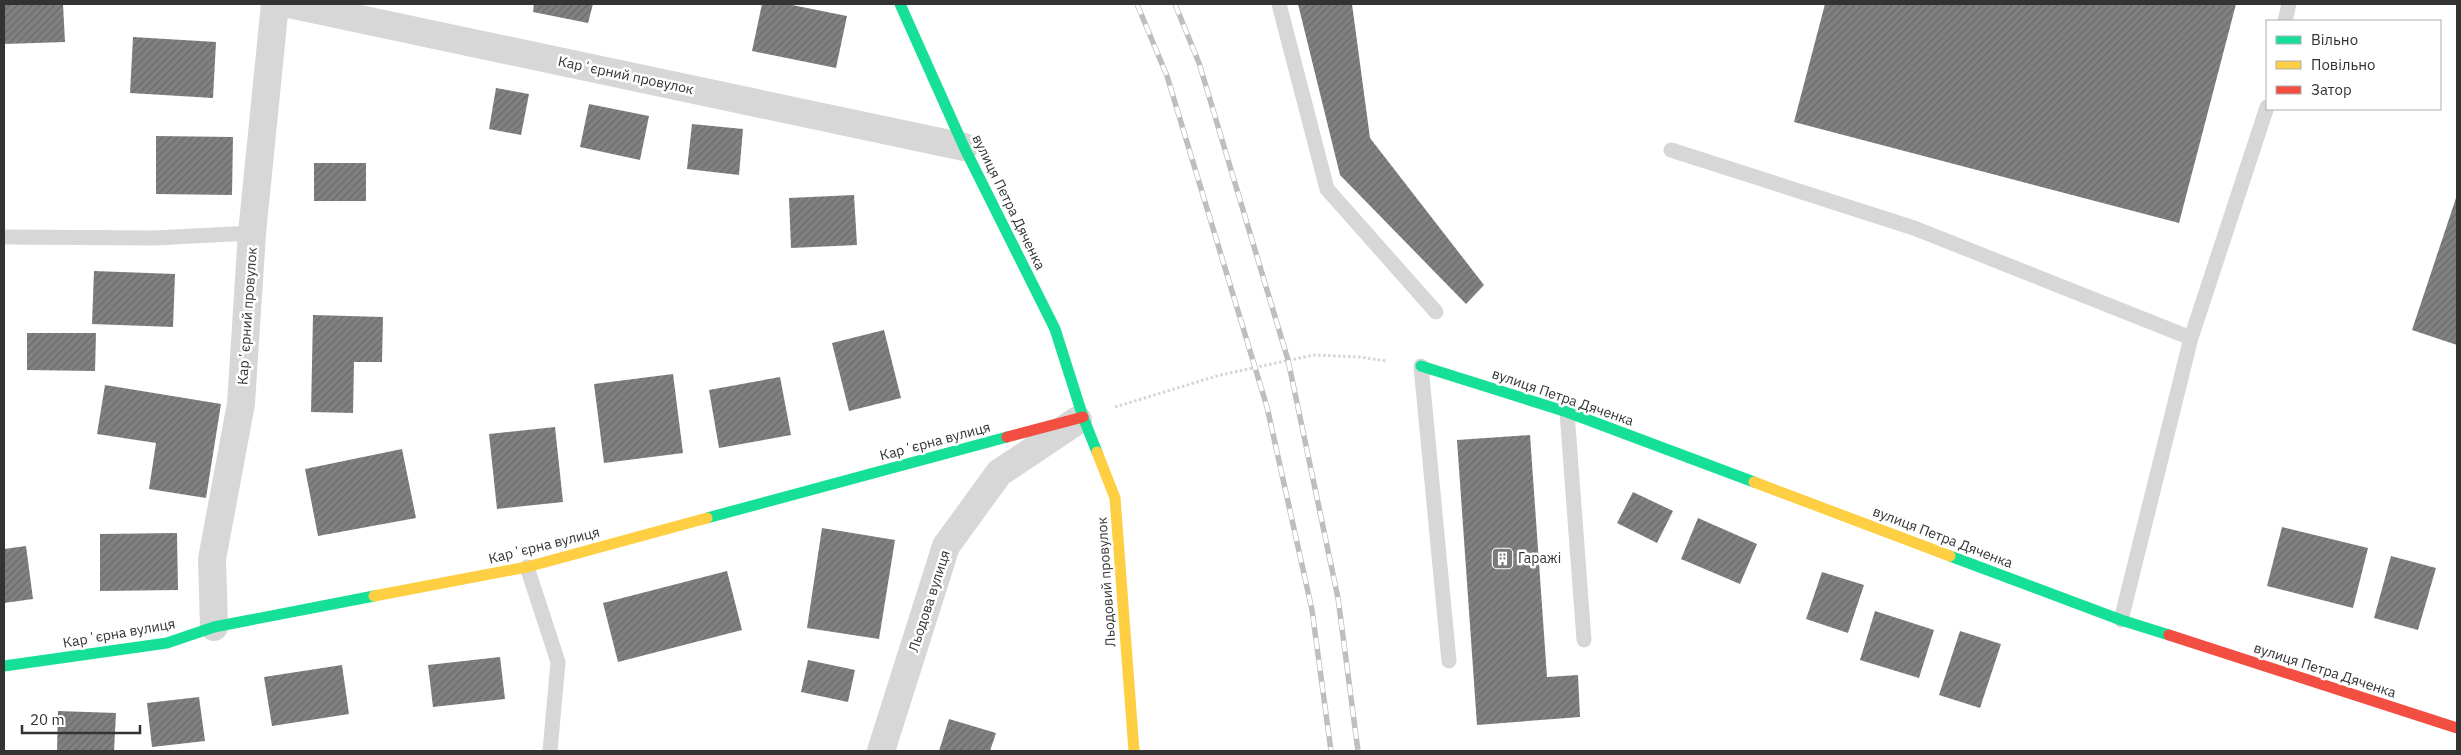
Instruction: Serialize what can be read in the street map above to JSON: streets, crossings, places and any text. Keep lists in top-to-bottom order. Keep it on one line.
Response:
{"streets":{"street":["Карʼєрний провулок","вулиця Петра Дяченка","Карʼєрна вулиця","Льодовий провулок","Льодова вулиця"]},"crossings":[["Карʼєрний провулок","вулиця Петра Дяченка"],["Карʼєрний провулок","Карʼєрна вулиця"],["вулиця Петра Дяченка","Карʼєрна вулиця"],["вулиця Петра Дяченка","Льодовий провулок"],["вулиця Петра Дяченка","Льодова вулиця"],["Карʼєрна вулиця","Льодовий провулок"],["Карʼєрна вулиця","Льодова вулиця"],["Льодовий провулок","Льодова вулиця"]],"places":{"building":["Гаражі"]},"legend":["Вільно","Повільно","Затор"],"scale_bar":"20 m"}
